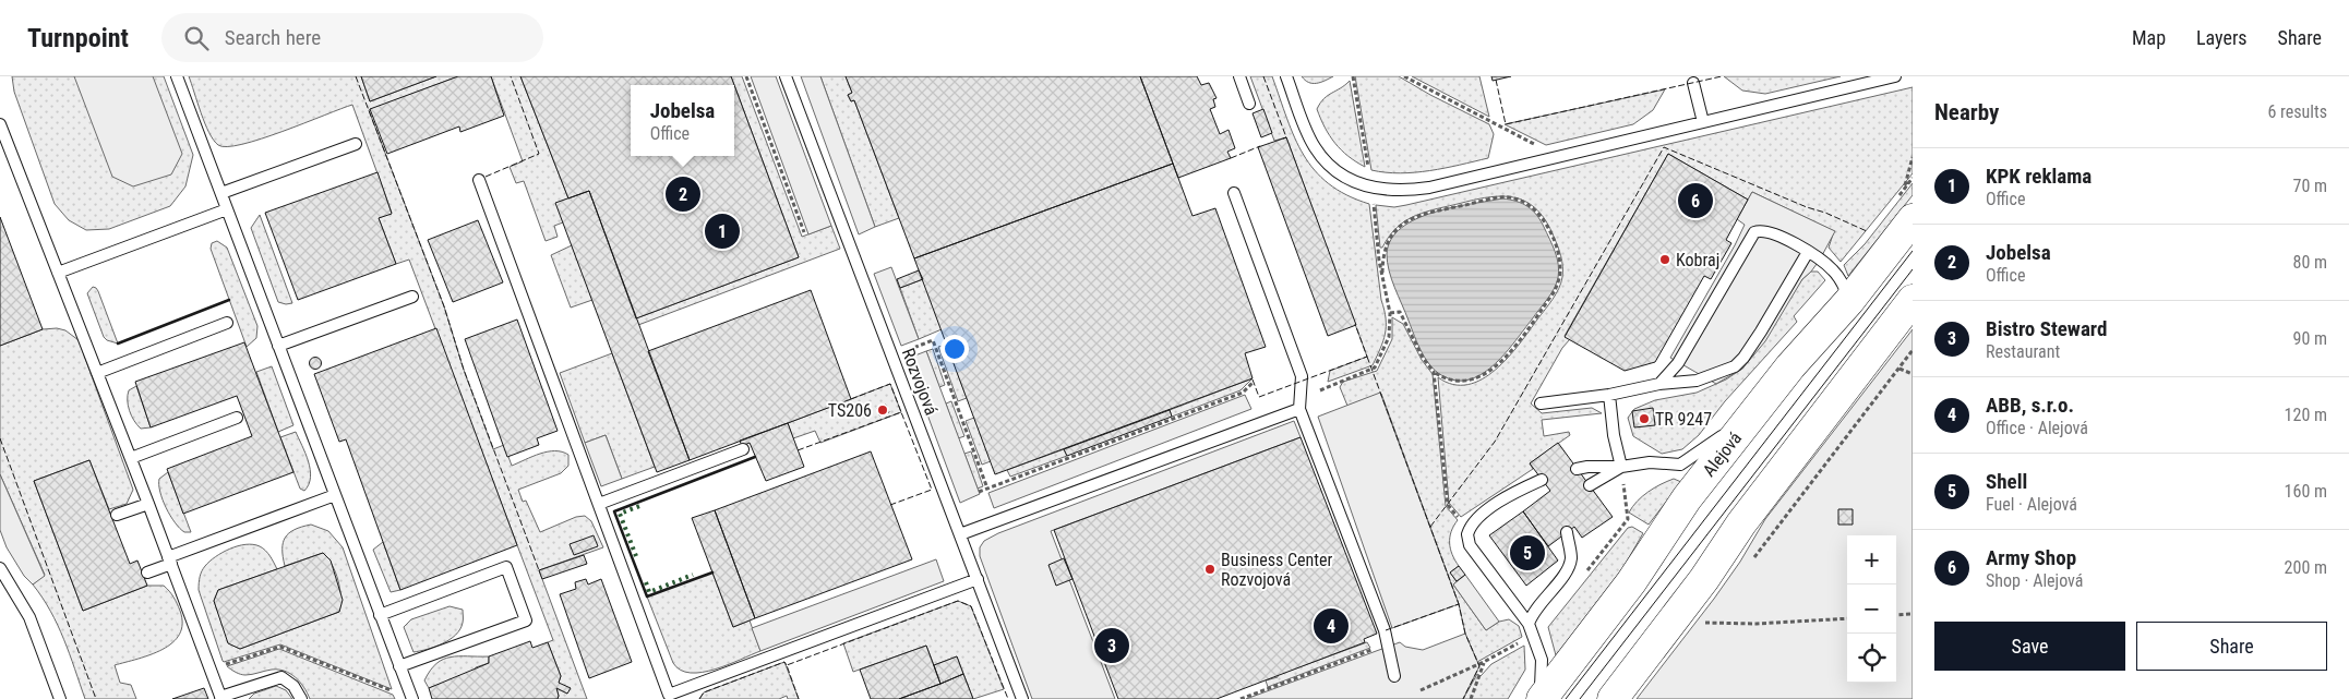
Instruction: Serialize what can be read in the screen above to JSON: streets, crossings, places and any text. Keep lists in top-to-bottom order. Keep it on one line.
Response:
{"streets":{"street":["Alejová"],"lane":["Rozvojová"]},"places":["Kobraj","TS206","TR 9247","Business Center Rozvojová"],"page":{"header":"Turnpoint","search":"Search here","nav":["Map","Layers","Share"],"heading":["Nearby","6 results"],"popup":["Jobelsa","Office"],"list":[{"mark":"1","name":"KPK reklama","note":"Office","value":"70 m"},{"mark":"2","name":"Jobelsa","note":"Office","value":"80 m"},{"mark":"3","name":"Bistro Steward","note":"Restaurant","value":"90 m"},{"mark":"4","name":"ABB, s.r.o.","note":"Office · Alejová","value":"120 m"},{"mark":"5","name":"Shell","note":"Fuel · Alejová","value":"160 m"},{"mark":"6","name":"Army Shop","note":"Shop · Alejová","value":"200 m"}],"pins":["2","6","1","5","4","3"],"map_buttons":["+","−"],"buttons":["Save","Share"]}}
